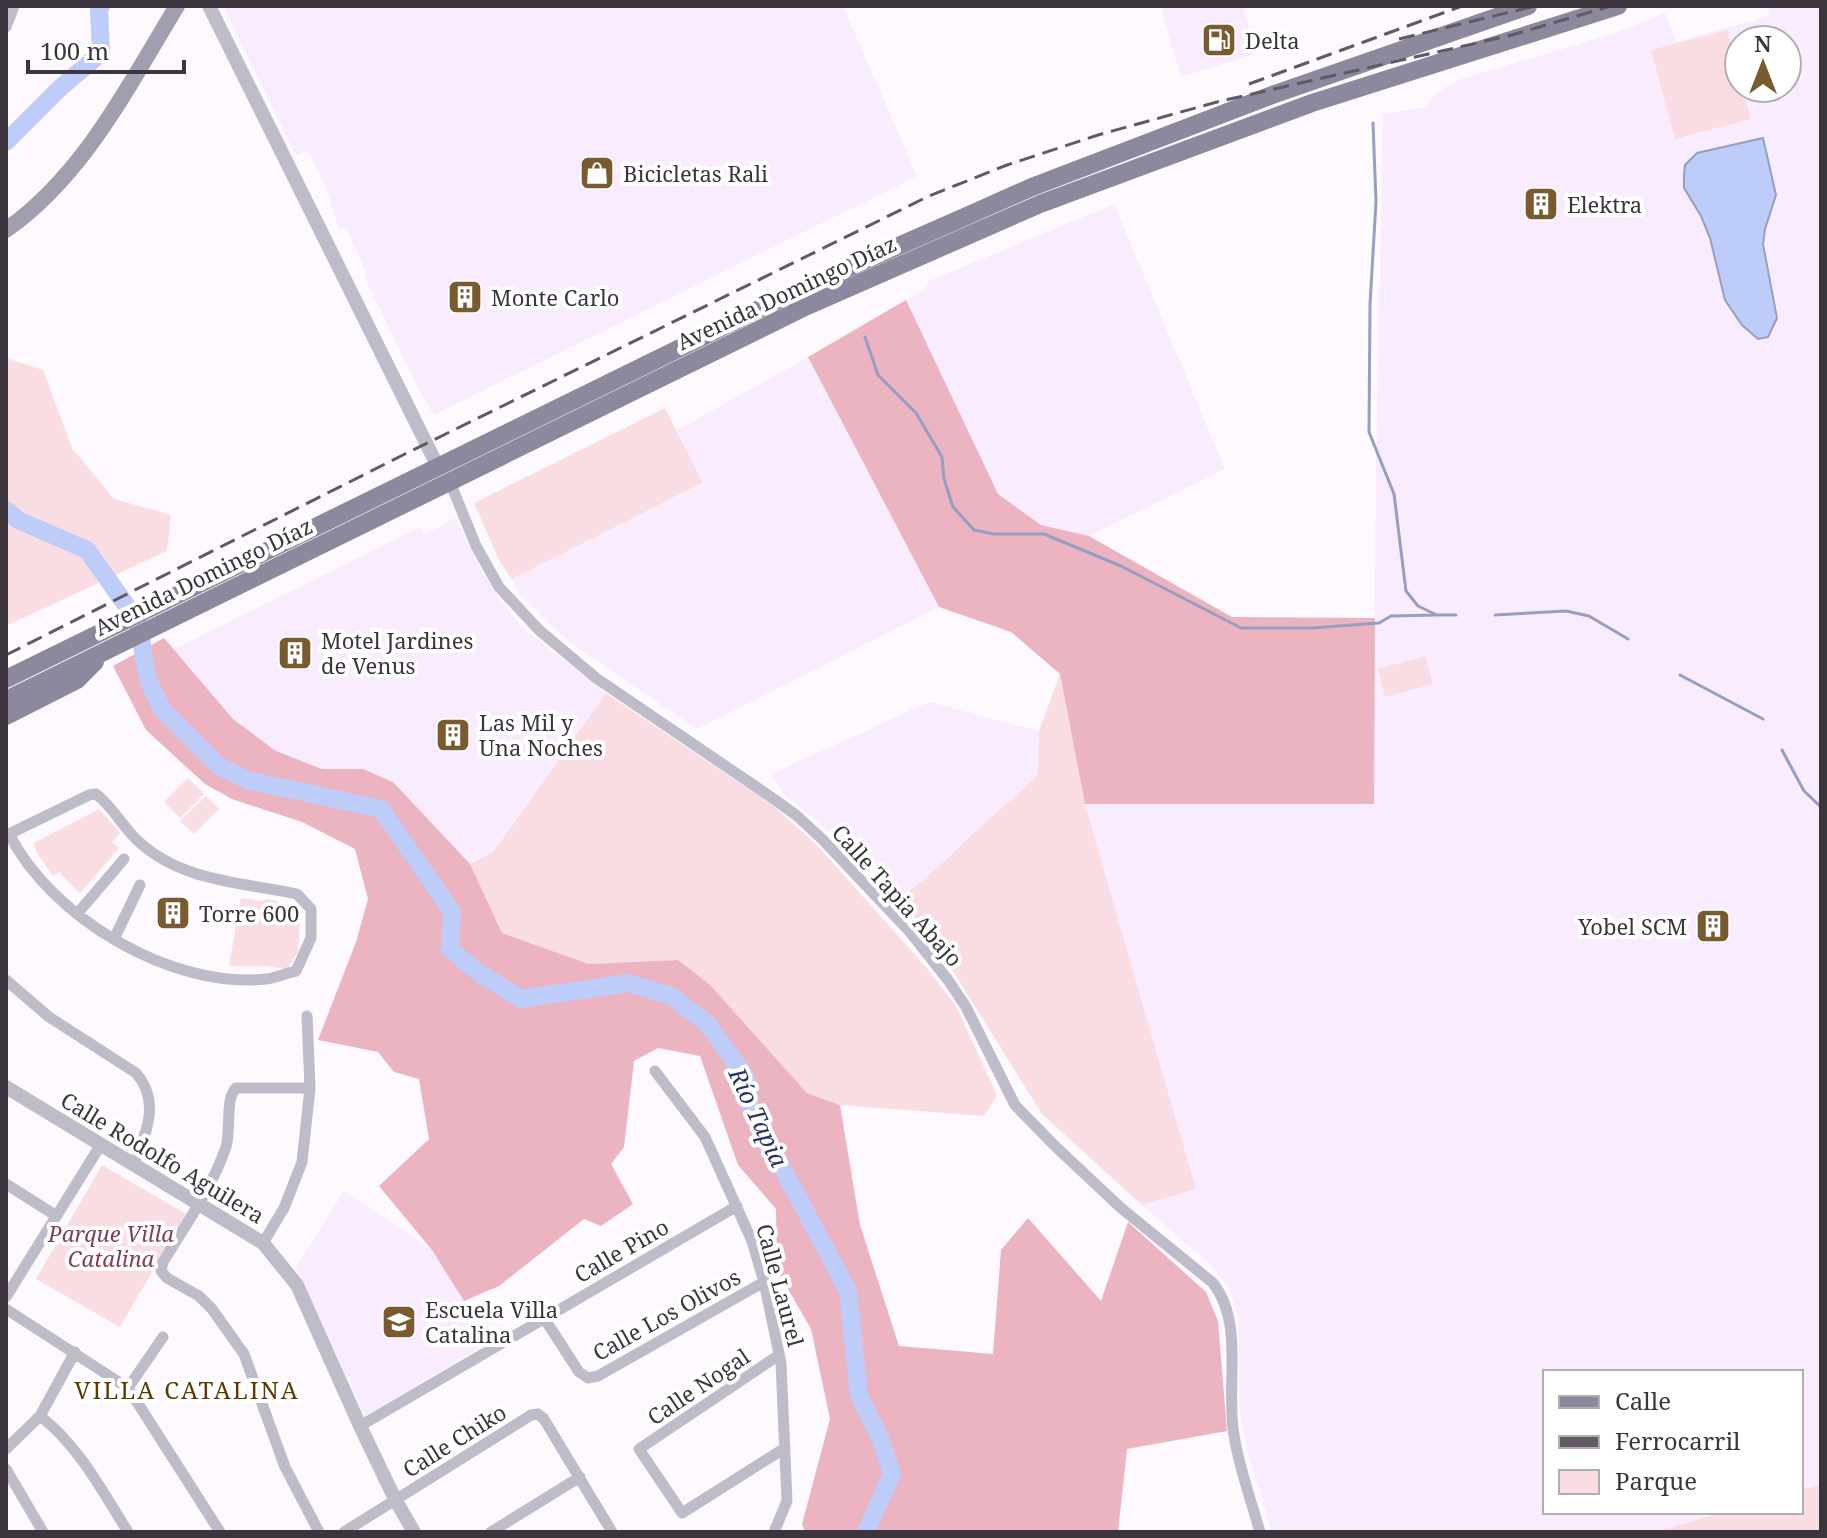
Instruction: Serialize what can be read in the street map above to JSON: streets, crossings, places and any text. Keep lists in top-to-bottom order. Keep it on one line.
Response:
{"streets":{"main road":["Avenida Domingo Díaz"],"street":["Calle Tapia Abajo","Calle Rodolfo Aguilera","Calle Pino","Calle Laurel","Calle Los Olivos","Calle Nogal","Calle Chiko"]},"crossings":[["Avenida Domingo Díaz","Calle Tapia Abajo"],["Calle Rodolfo Aguilera","Calle Pino"],["Calle Rodolfo Aguilera","Calle Chiko"],["Calle Pino","Calle Laurel"],["Calle Pino","Calle Los Olivos"],["Calle Laurel","Calle Los Olivos"],["Calle Laurel","Calle Nogal"]],"districts":["VILLA CATALINA"],"water":["Río Tapia"],"parks":["Parque Villa Catalina"],"places":{"fuel station":["Delta"],"shop":["Bicicletas Rali"],"building":["Elektra","Monte Carlo","Motel Jardines de Venus","Las Mil y Una Noches","Torre 600","Yobel SCM"],"school or university":["Escuela Villa Catalina"]},"legend":["Calle","Ferrocarril","Parque"],"scale_bar":"100 m","north":"top"}
